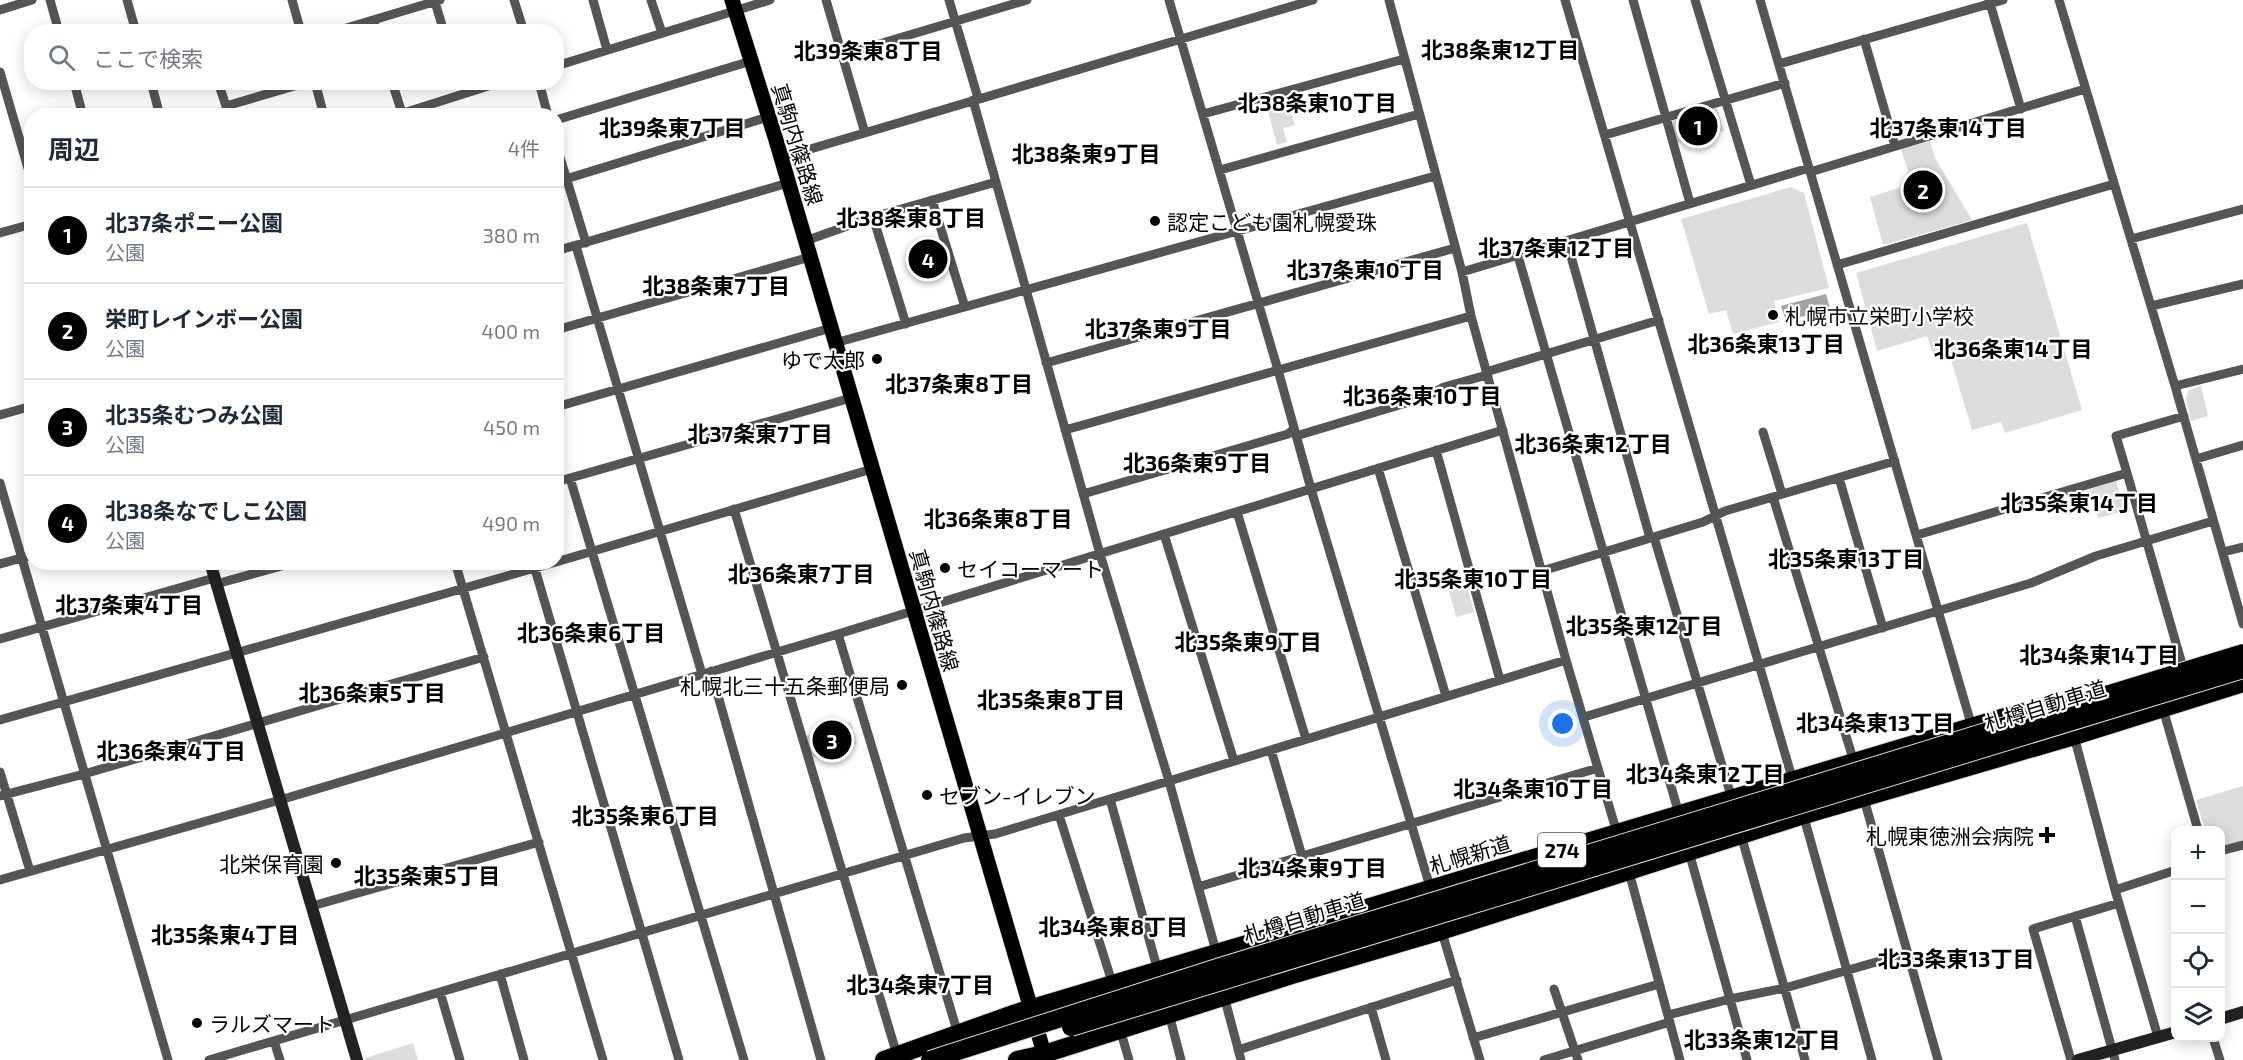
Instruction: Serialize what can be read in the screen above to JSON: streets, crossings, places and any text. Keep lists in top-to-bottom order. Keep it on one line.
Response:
{"streets":{"highway":["札樽自動車道","274","札幌新道"],"main road":["真駒内篠路線"]},"crossings":[["真駒内篠路線","274"],["真駒内篠路線","札幌新道"]],"districts":["北38条東12丁目","北39条東8丁目","北38条東10丁目","北39条東7丁目","北37条東14丁目","北38条東9丁目","北38条東8丁目","北37条東12丁目","北37条東10丁目","北38条東7丁目","北37条東9丁目","北36条東13丁目","北36条東14丁目","北37条東8丁目","北36条東10丁目","北37条東7丁目","北36条東12丁目","北36条東9丁目","北35条東14丁目","北36条東8丁目","北35条東13丁目","北36条東7丁目","北35条東10丁目","北37条東4丁目","北35条東12丁目","北36条東6丁目","北35条東9丁目","北34条東14丁目","北36条東5丁目","北35条東8丁目","北34条東13丁目","北36条東4丁目","北34条東12丁目","北34条東10丁目","北35条東6丁目","北34条東9丁目","北35条東5丁目","北34条東8丁目","北35条東4丁目","北33条東13丁目","北34条東7丁目","北33条東12丁目"],"places":{"other":["認定こども園札幌愛珠","札幌市立栄町小学校","ゆで太郎","セイコーマート","札幌北三十五条郵便局","セブン-イレブン","北栄保育園","ラルズマート"],"health":["札幌東徳洲会病院"]},"page":{"search":"ここで検索","pins":["1","2","4","3"],"heading":["周辺","4件"],"list":[{"mark":"1","name":"北37条ポニー公園","note":"公園","value":"380 m"},{"mark":"2","name":"栄町レインボー公園","note":"公園","value":"400 m"},{"mark":"3","name":"北35条むつみ公園","note":"公園","value":"450 m"},{"mark":"4","name":"北38条なでしこ公園","note":"公園","value":"490 m"}],"map_buttons":["+","−"]}}
